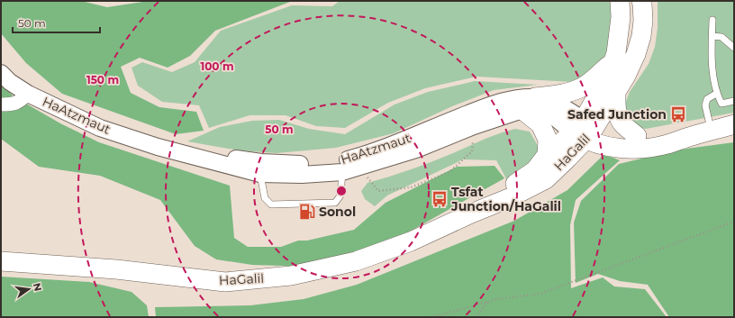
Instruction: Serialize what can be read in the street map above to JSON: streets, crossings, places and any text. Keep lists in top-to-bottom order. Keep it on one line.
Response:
{"streets":{"main road":["HaGalil"],"street":["HaAtzmaut"]},"crossings":[["HaAtzmaut","HaGalil"]],"places":{"bus stop":["Safed Junction","Tsfat Junction/HaGalil"],"fuel station":["Sonol"]},"scale_bar":"50 m","north":"right","rings":["100 m","150 m","50 m"]}
